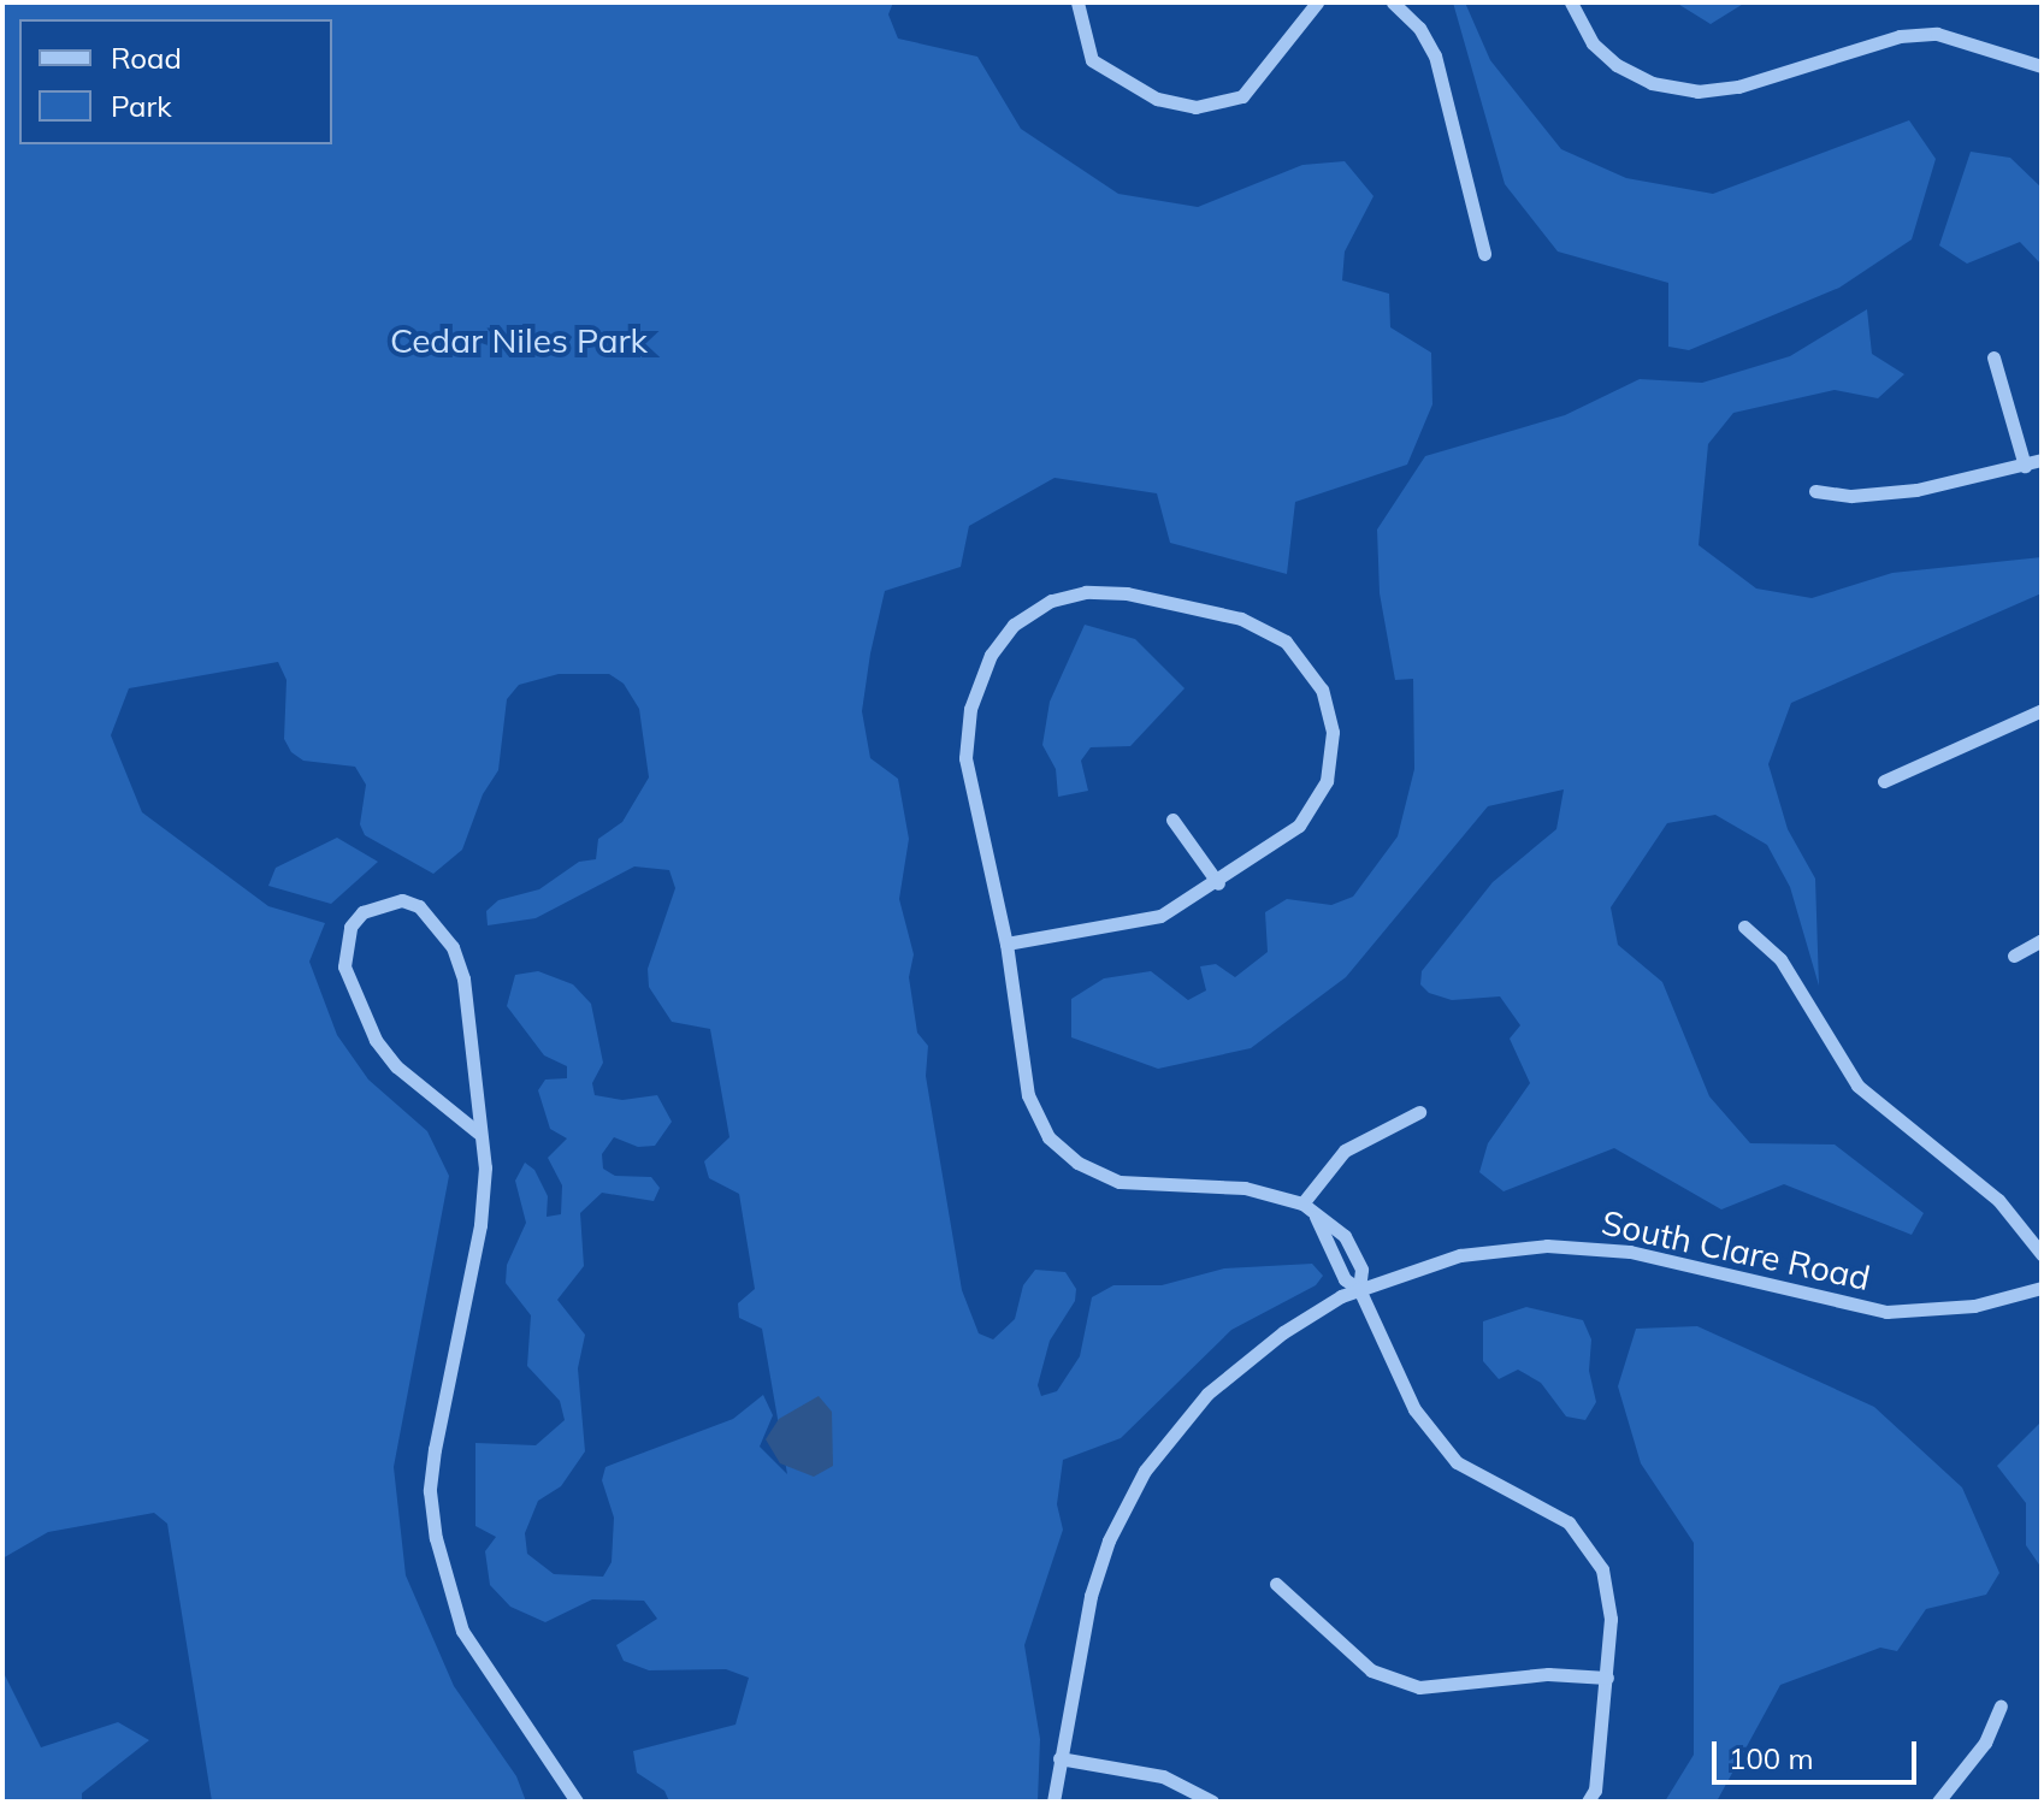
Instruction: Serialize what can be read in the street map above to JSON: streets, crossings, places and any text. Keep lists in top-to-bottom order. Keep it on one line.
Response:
{"streets":{"street":["South Clare Road"]},"parks":["Cedar Niles Park"],"legend":["Road","Park"],"scale_bar":"100 m"}
